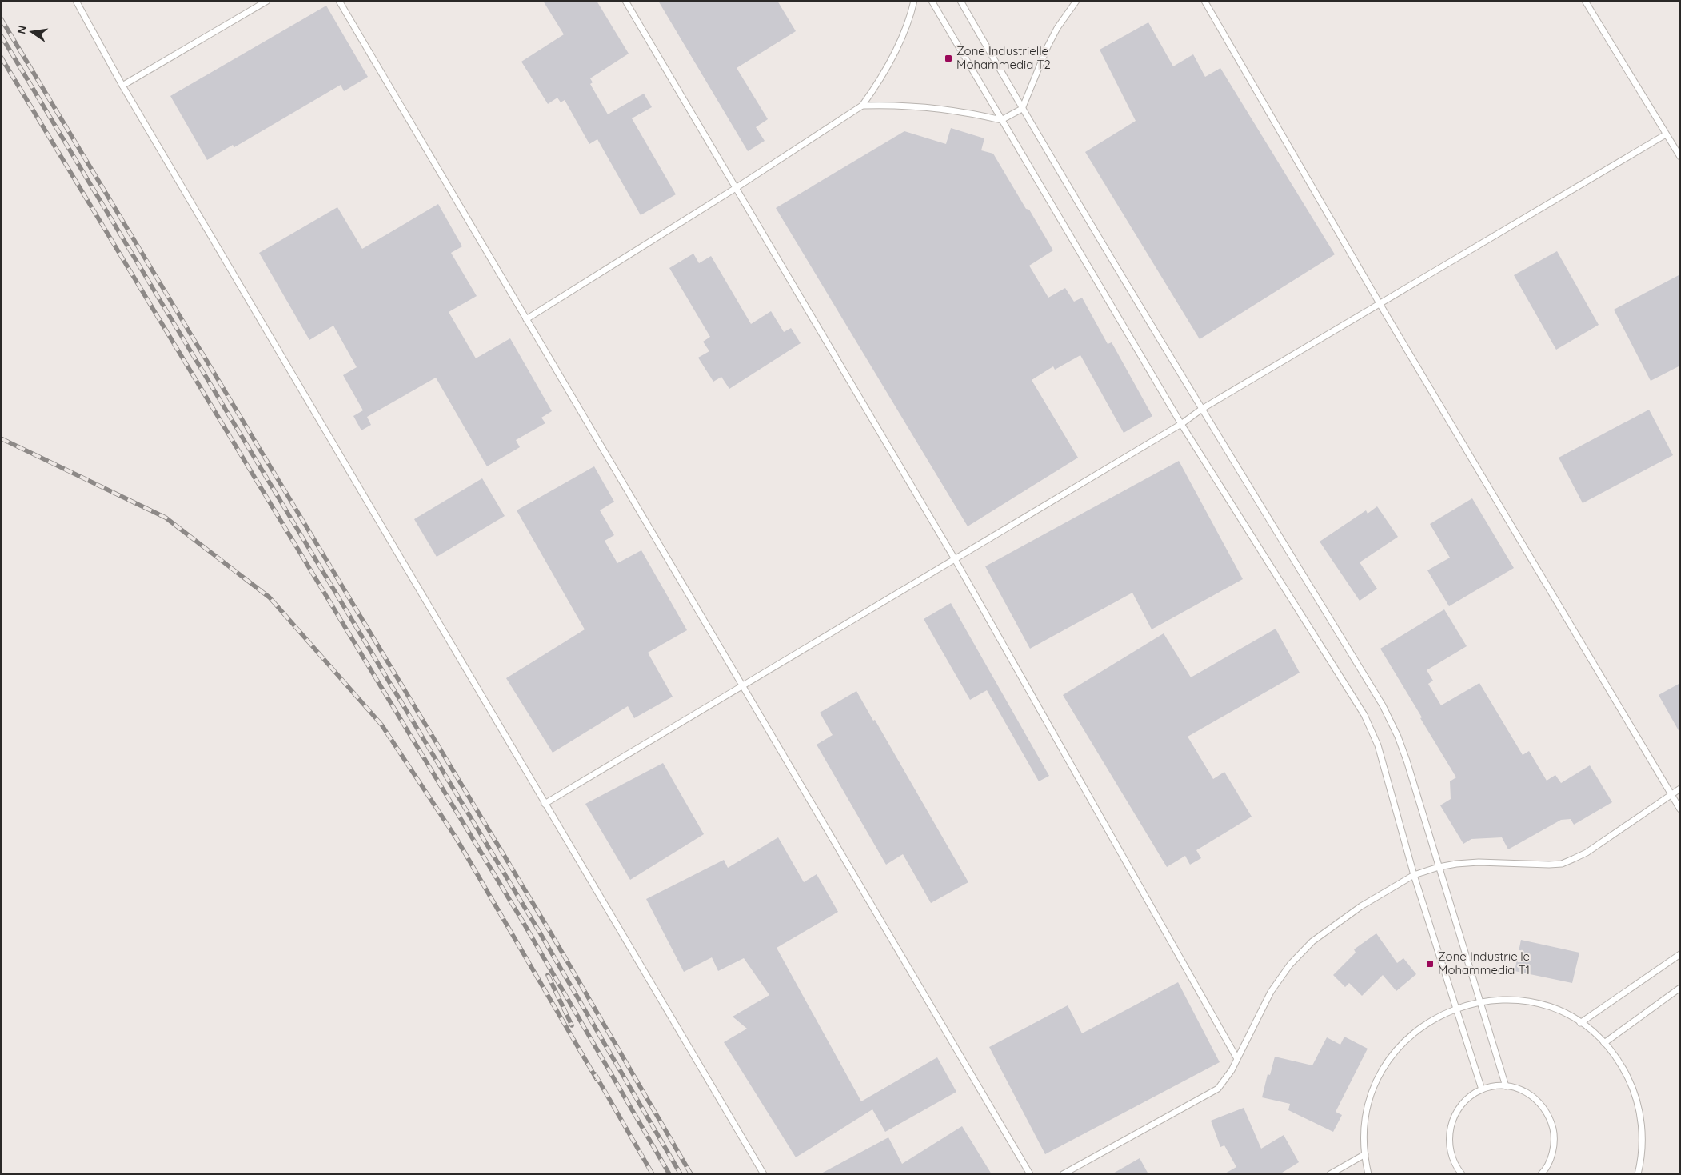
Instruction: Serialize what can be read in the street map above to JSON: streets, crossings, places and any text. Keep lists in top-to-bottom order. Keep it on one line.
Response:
{"places":{"transit":["Zone Industrielle Mohammedia T2","Zone Industrielle Mohammedia T1"]},"north":"left"}
